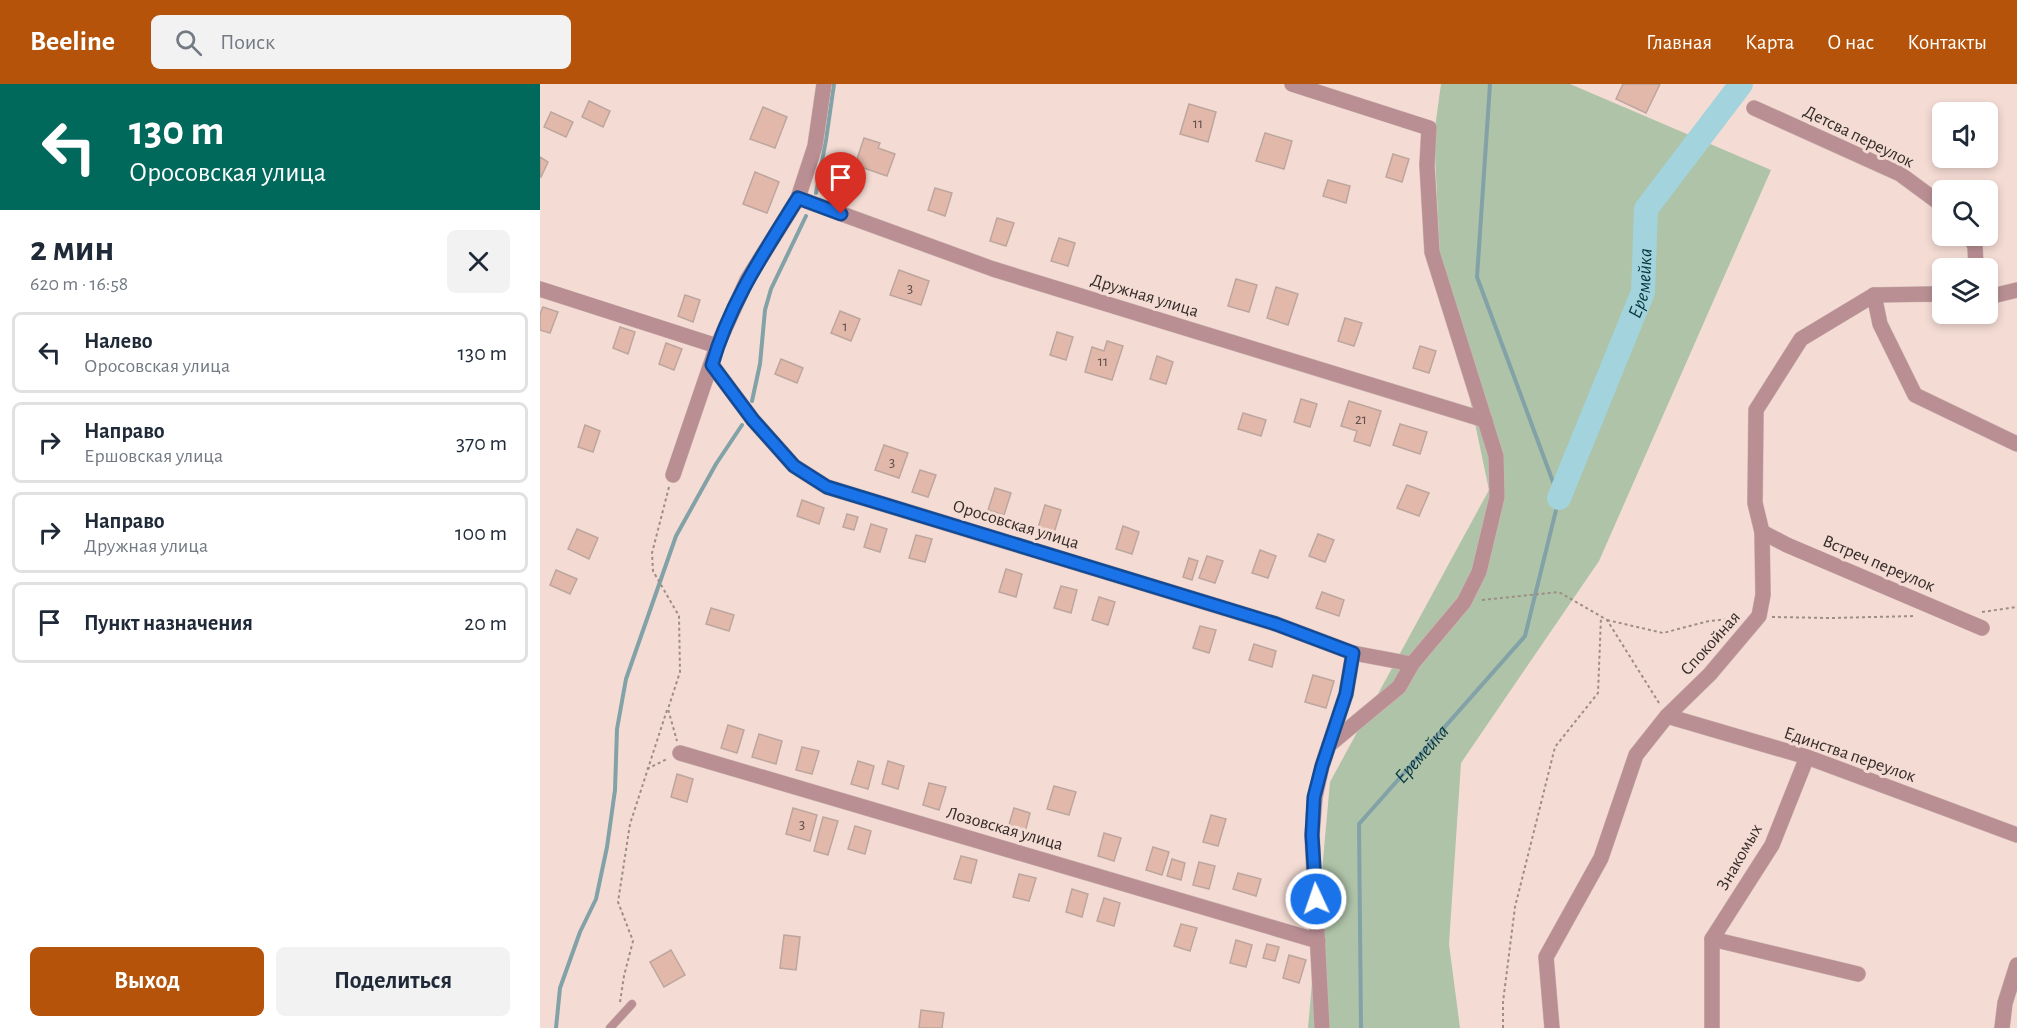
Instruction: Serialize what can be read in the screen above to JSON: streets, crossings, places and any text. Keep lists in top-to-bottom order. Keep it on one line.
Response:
{"streets":{"street":["Детсва переулок","Дружная улица","Оросовская улица","Встреч переулок","Спокойная","Единства переулок","Лозовская улица","Знакомых"]},"crossings":[["Встреч переулок","Спокойная"],["Спокойная","Единства переулок"],["Единства переулок","Знакомых"]],"water":["Еремейка"],"house_numbers":["11","3","1","11","21","3","3"],"page":{"header":"Beeline","search":"Поиск","nav":["Главная","Карта","О нас","Контакты"],"turn":["130 m","Оросовская улица"],"heading":["2 мин","620 m · 16:58"],"list":[{"name":"Налево","note":"Оросовская улица","value":"130 m"},{"name":"Направо","note":"Ершовская улица","value":"370 m"},{"name":"Направо","note":"Дружная улица","value":"100 m"},{"name":"Пункт назначения","value":"20 m"}],"buttons":["Выход","Поделиться"]}}
